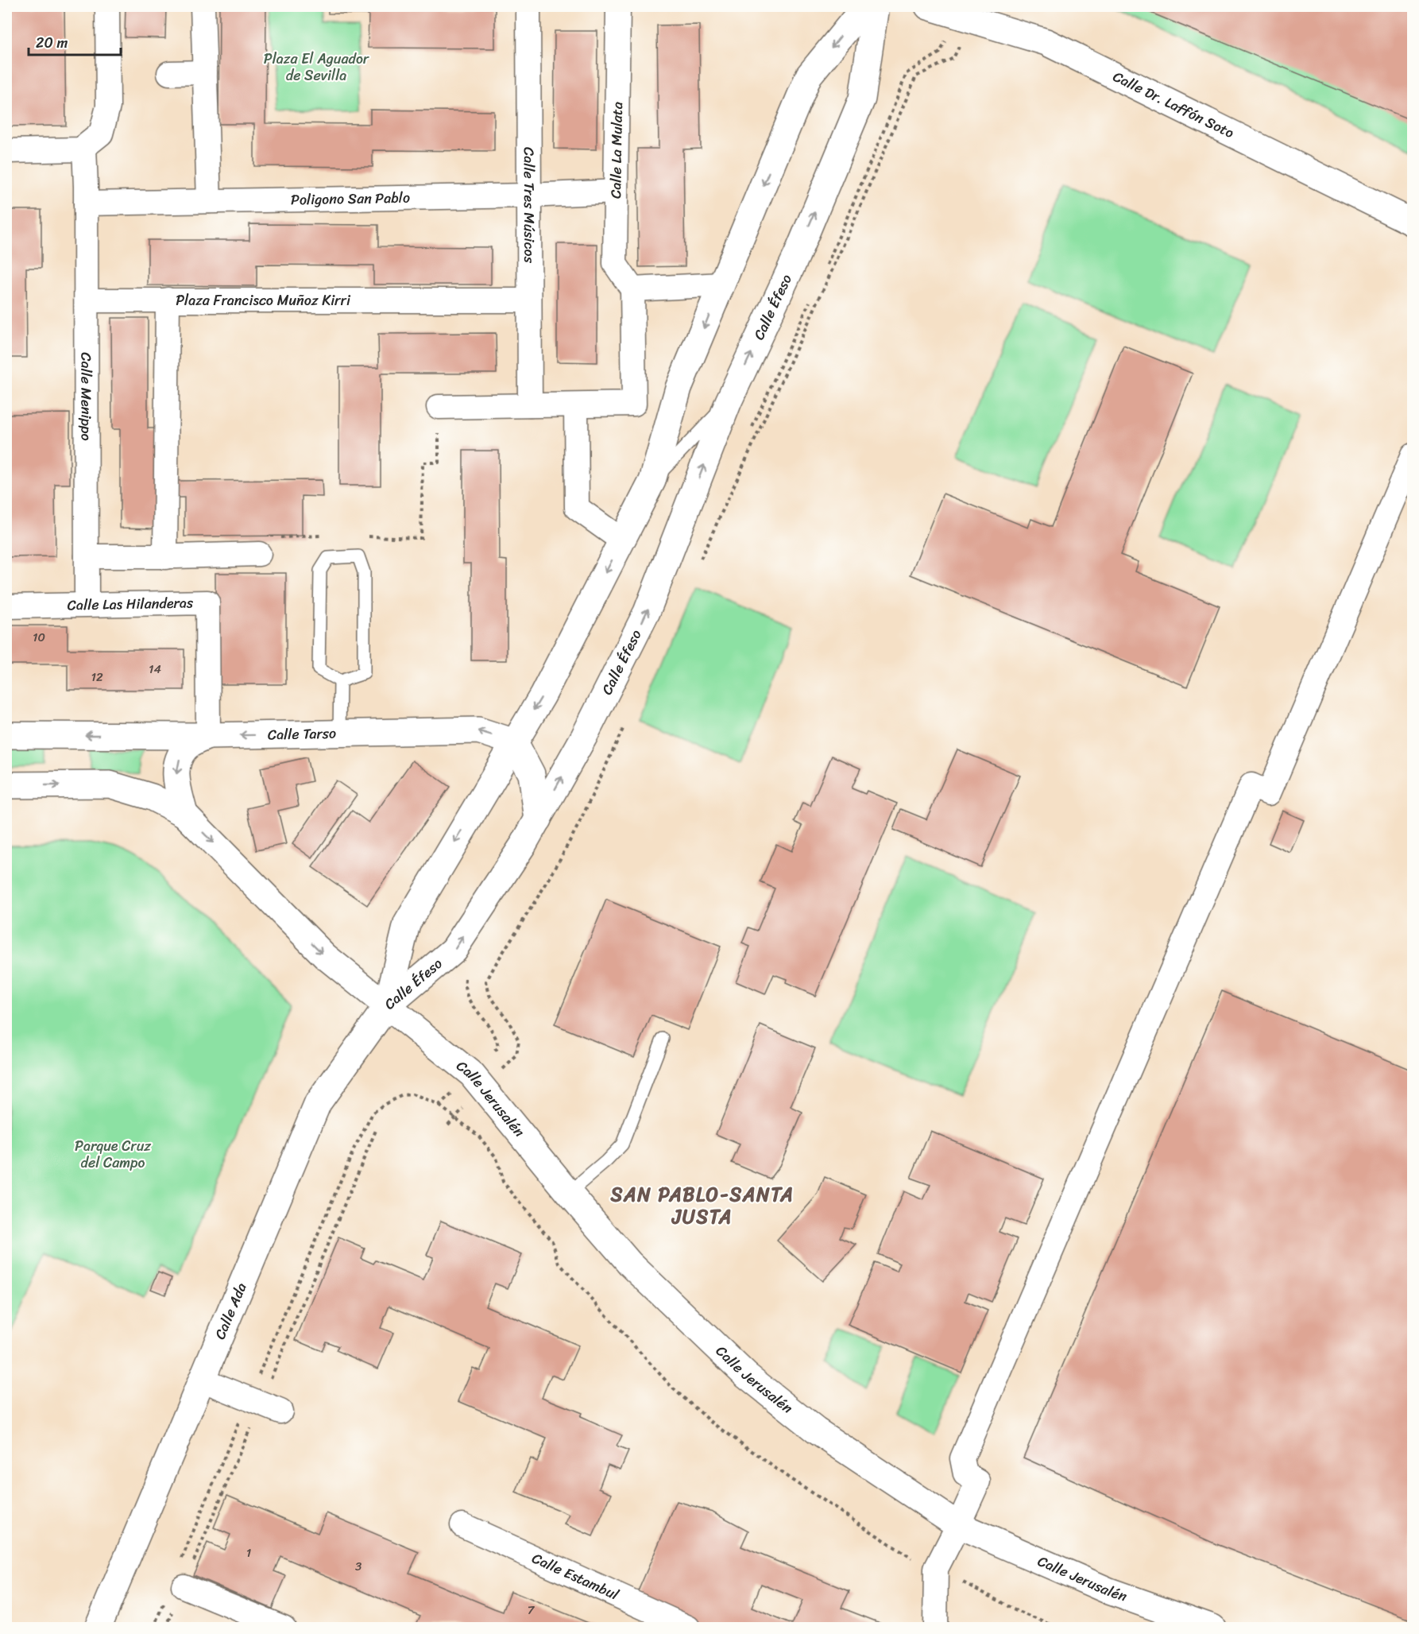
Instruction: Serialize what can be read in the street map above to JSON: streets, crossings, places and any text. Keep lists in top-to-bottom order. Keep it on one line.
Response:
{"streets":{"main road":["Calle Dr. Laffón Soto","Calle Éfeso","Calle Tarso","Calle Jerusalén","Calle Ada"],"street":["Calle La Mulata","Poligono San Pablo","Calle Tres Músicos","Plaza Francisco Muñoz Kirri","Calle Menippo","Calle Las Hilanderas","Calle Estambul"]},"crossings":[["Calle La Mulata","Poligono San Pablo"],["Poligono San Pablo","Calle Tres Músicos"],["Poligono San Pablo","Calle Menippo"],["Calle Tres Músicos","Plaza Francisco Muñoz Kirri"],["Calle Éfeso","Calle Tarso"],["Calle Éfeso","Calle Jerusalén"],["Calle Éfeso","Calle Ada"],["Calle Menippo","Calle Las Hilanderas"],["Calle Las Hilanderas","Calle Tarso"],["Calle Jerusalén","Calle Ada"]],"districts":["SAN PABLO-SANTA JUSTA"],"parks":["Plaza El Aguador de Sevilla","Parque Cruz del Campo"],"house_numbers":["10","14","12","1","3","7"],"scale_bar":"20 m"}
